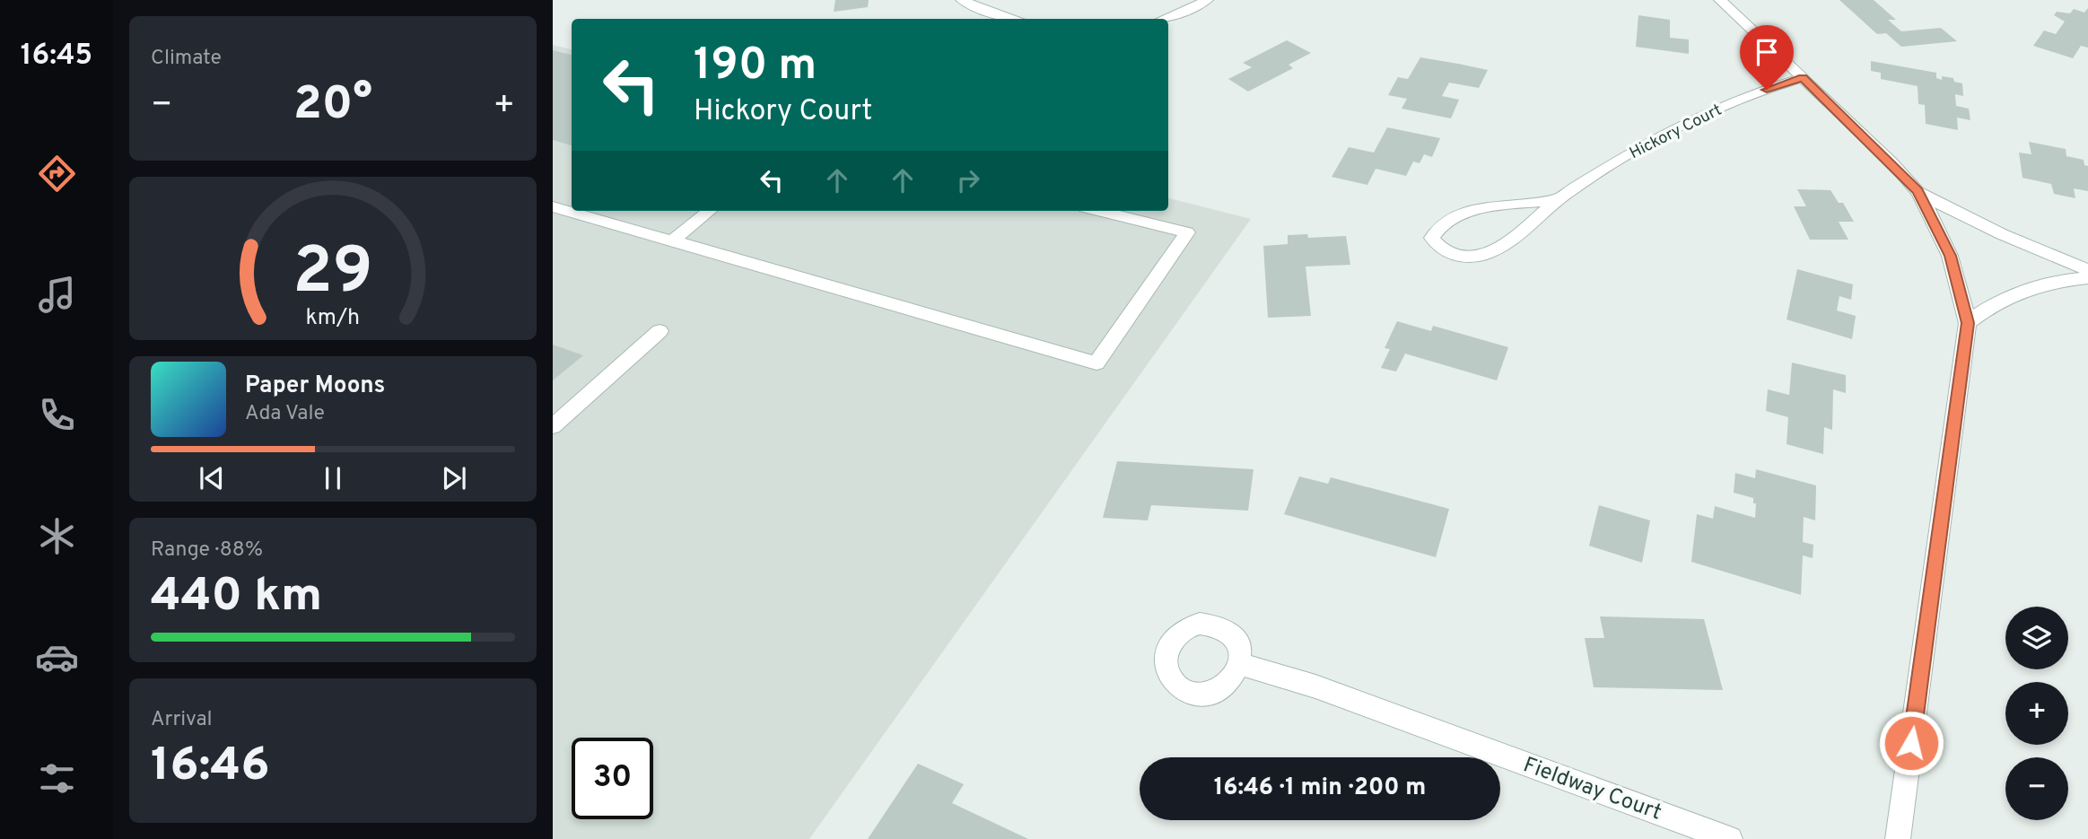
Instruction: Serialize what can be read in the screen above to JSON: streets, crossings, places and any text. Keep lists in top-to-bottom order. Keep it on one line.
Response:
{"streets":{"street":["Hickory Court","Fieldway Court"]},"page":{"tabs":"16:45","tile":["Climate",["Range · 88%","440 km"],["Arrival","16:46"]],"turn":["190 m","Hickory Court"],"heat":["−","20°","+"],"song":["Paper Moons","Ada Vale"],"map_buttons":["+","−"],"limit":"30","trip":"16:46 · 1 min · 200 m","gauge":["29","km/h"]}}
